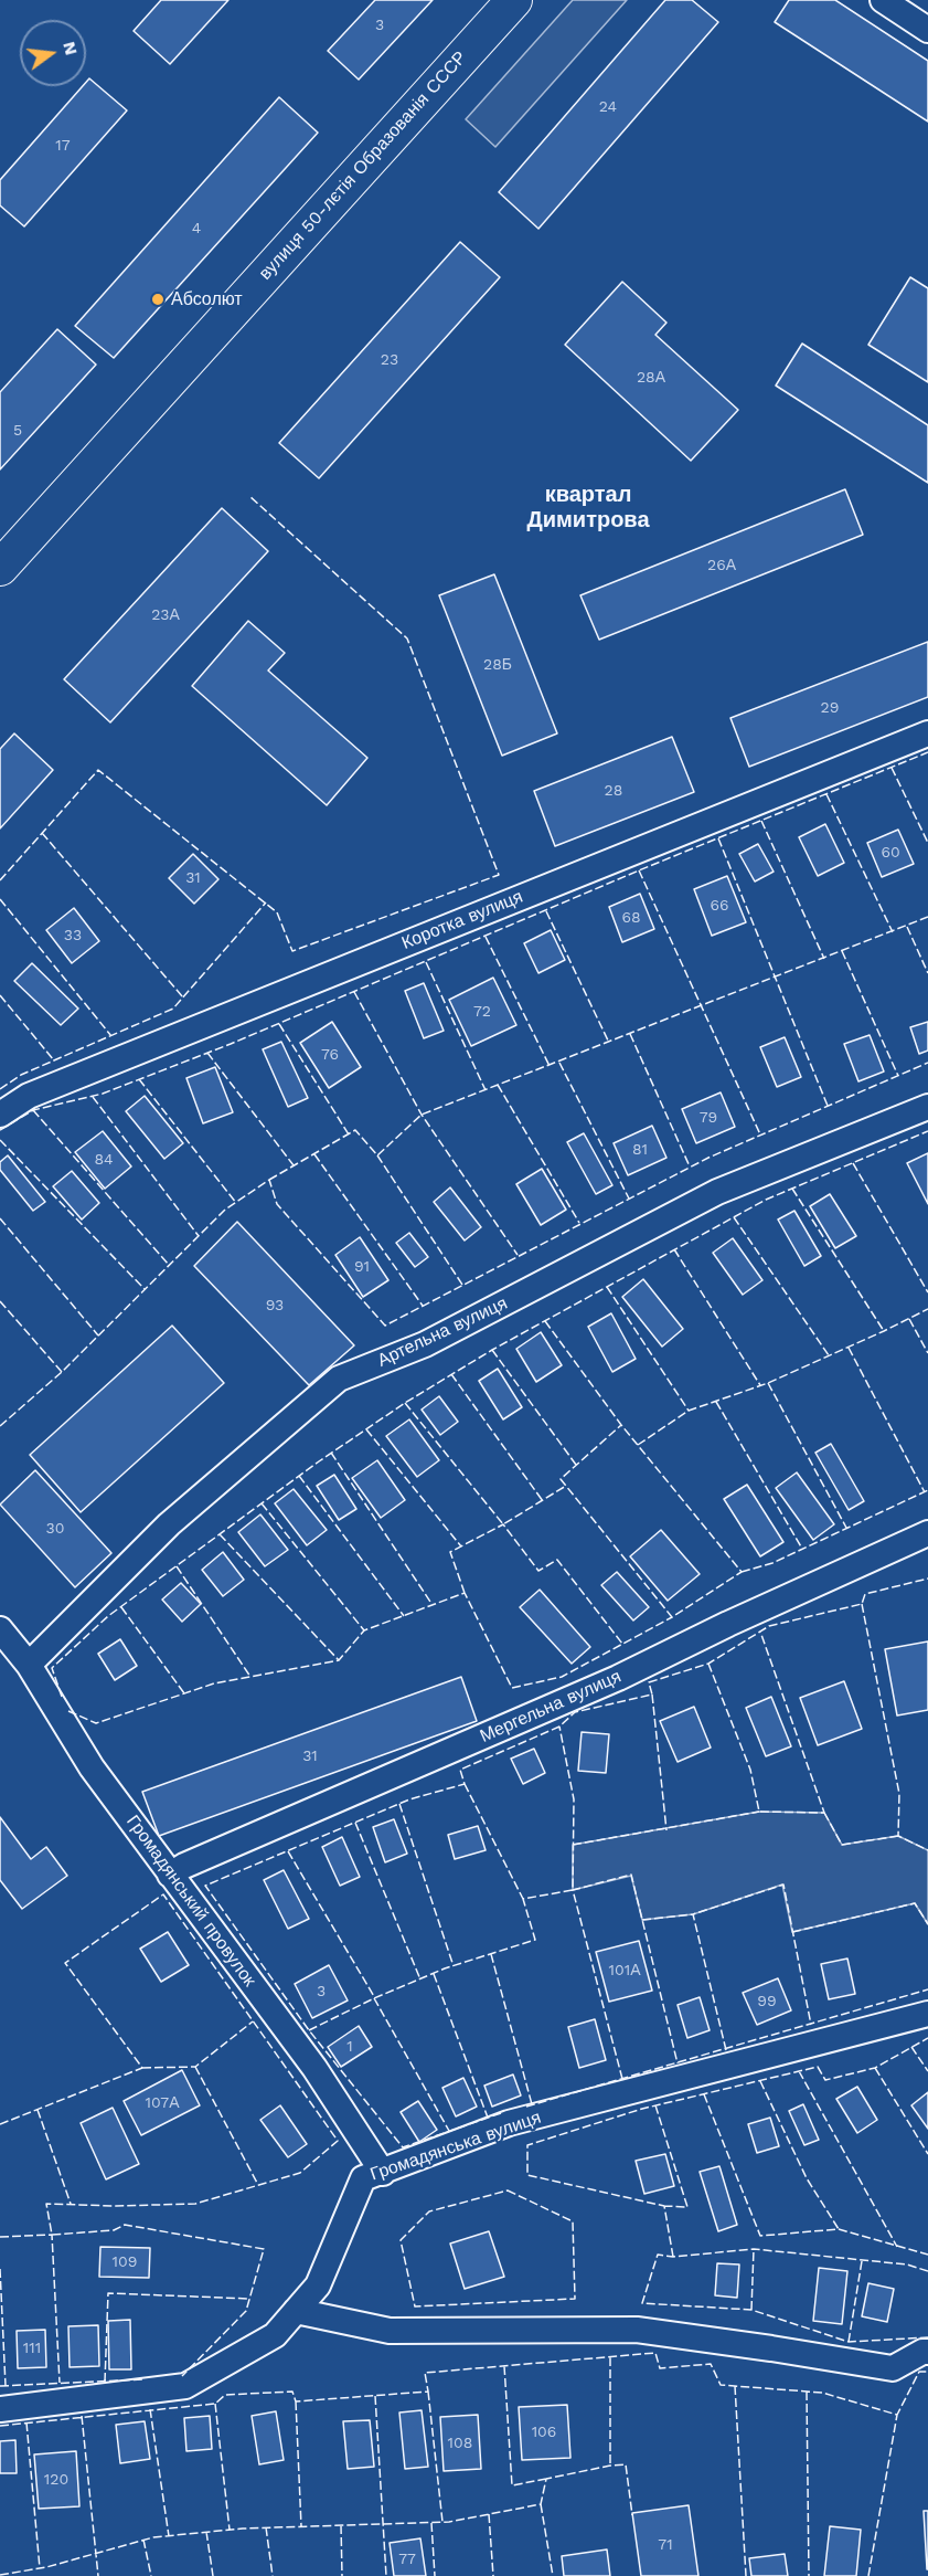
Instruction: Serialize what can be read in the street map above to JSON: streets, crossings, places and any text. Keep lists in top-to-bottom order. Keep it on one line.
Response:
{"streets":{"street":["вулиця 50-лєтія Образованія СССР","Коротка вулиця","Артельна вулиця","Мергельна вулиця","Громадянський провулок","Громадянська вулиця"]},"crossings":[["Артельна вулиця","Громадянський провулок"],["Мергельна вулиця","Громадянський провулок"],["Громадянський провулок","Громадянська вулиця"]],"districts":["квартал Димитрова"],"places":["Абсолют"],"house_numbers":["3","24","17","4","23","28А","5","26А","23А","28Б","29","28","60","31","66","68","33","72","76","79","81","84","91","93","30","31","101А","3","99","1","107А","109","111","106","108","120","71","77"],"north":"right"}
